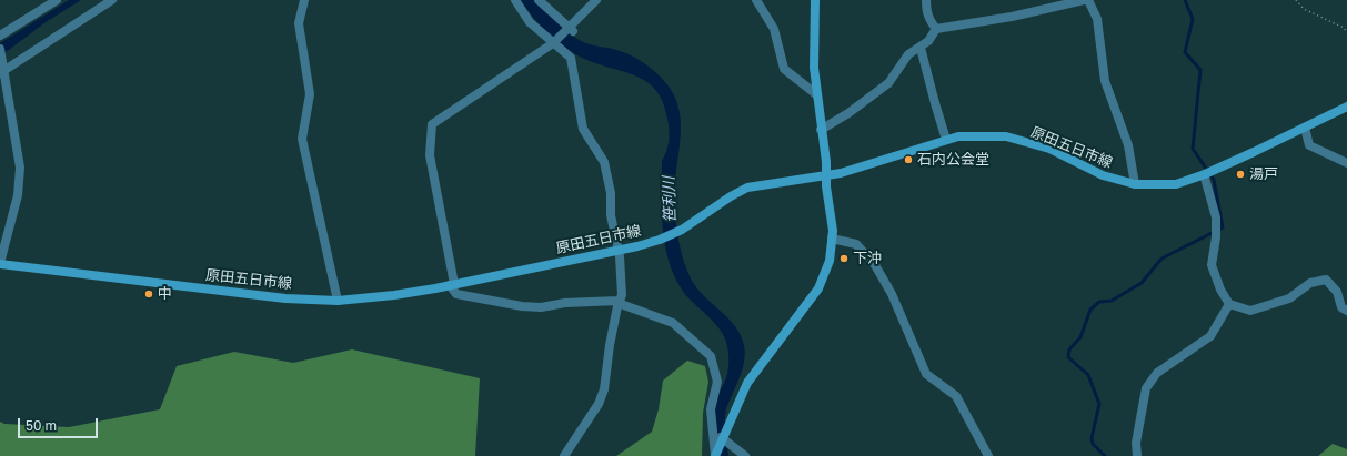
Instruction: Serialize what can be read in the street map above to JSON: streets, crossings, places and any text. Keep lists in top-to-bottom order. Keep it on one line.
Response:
{"streets":{"main road":["原田五日市線"]},"water":["笹利川"],"places":["石内公会堂","湯戸","下沖","中"],"scale_bar":"50 m"}
